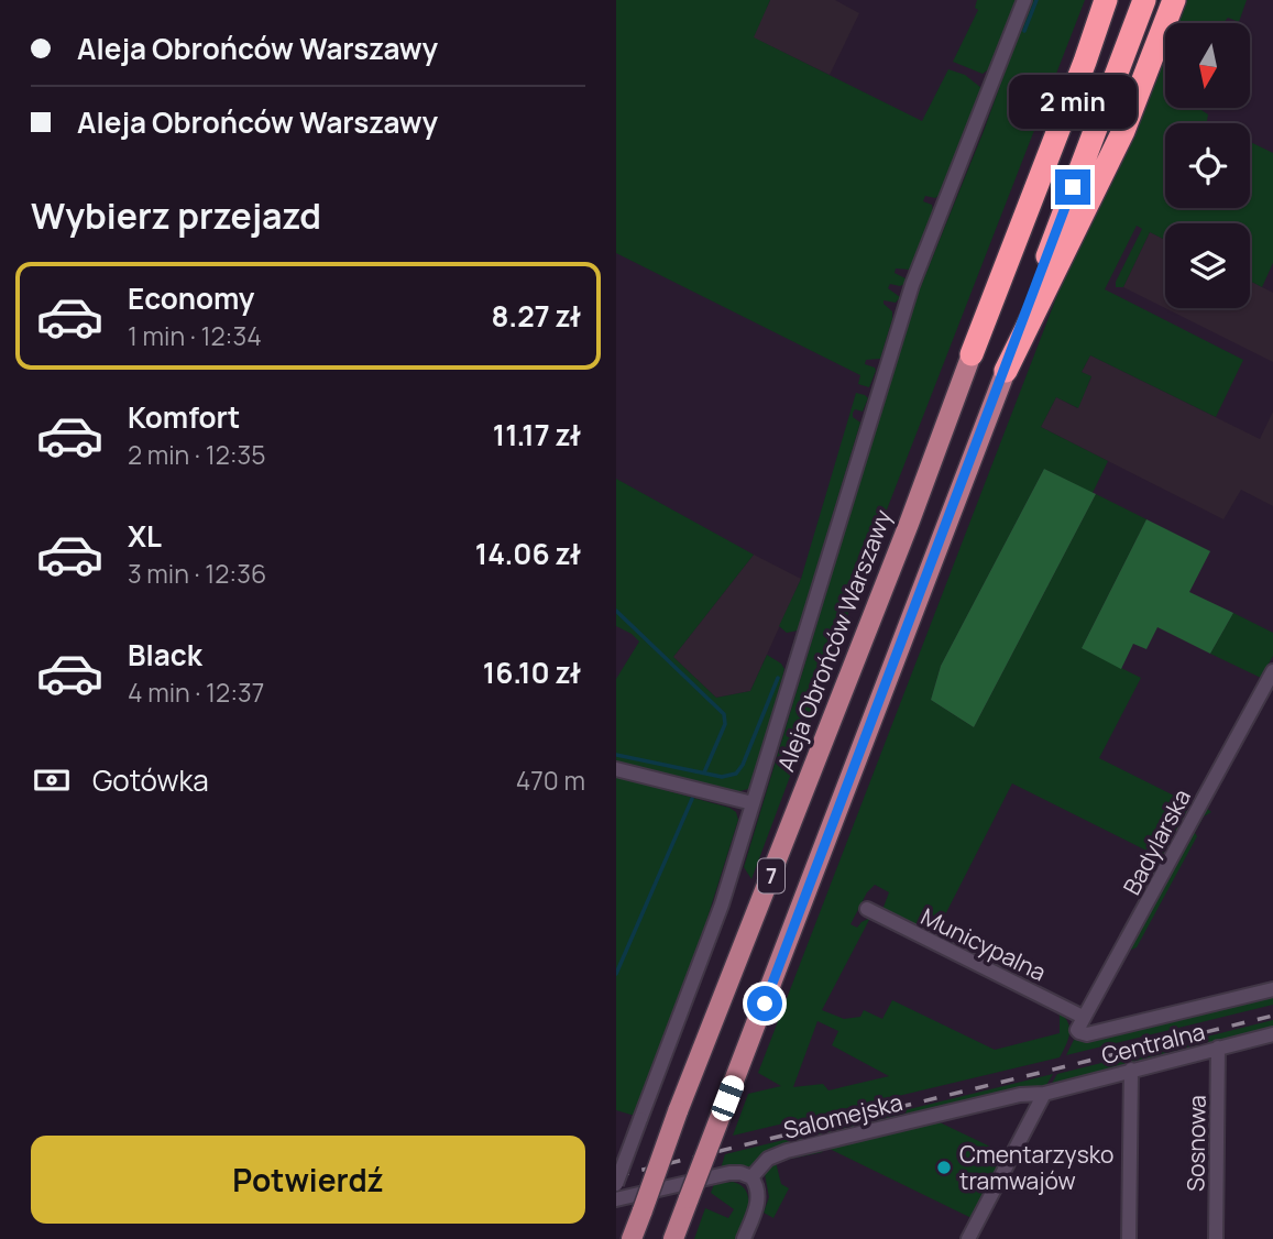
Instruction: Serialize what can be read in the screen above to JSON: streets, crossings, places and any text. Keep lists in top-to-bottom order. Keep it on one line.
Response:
{"streets":{"highway":["Aleja Obrońców Warszawy"],"main road":["7"],"street":["Badylarska","Municypalna","Centralna","Salomejska","Sosnowa"]},"crossings":[["Badylarska","Municypalna"],["Badylarska","Centralna"],["Centralna","Salomejska"],["Centralna","Sosnowa"]],"places":["Cmentarzysko tramwajów"],"north":"bottom","page":{"banner":["Aleja Obrońców Warszawy","Aleja Obrońców Warszawy"],"bubble":"2 min","heading":"Wybierz przejazd","list":[{"name":"Economy","note":"1 min · 12:34","value":"8.27 zł"},{"name":"Komfort","note":"2 min · 12:35","value":"11.17 zł"},{"name":"XL","note":"3 min · 12:36","value":"14.06 zł"},{"name":"Black","note":"4 min · 12:37","value":"16.10 zł"}],"pay":["Gotówka","470 m"],"buttons":"Potwierdź"}}
